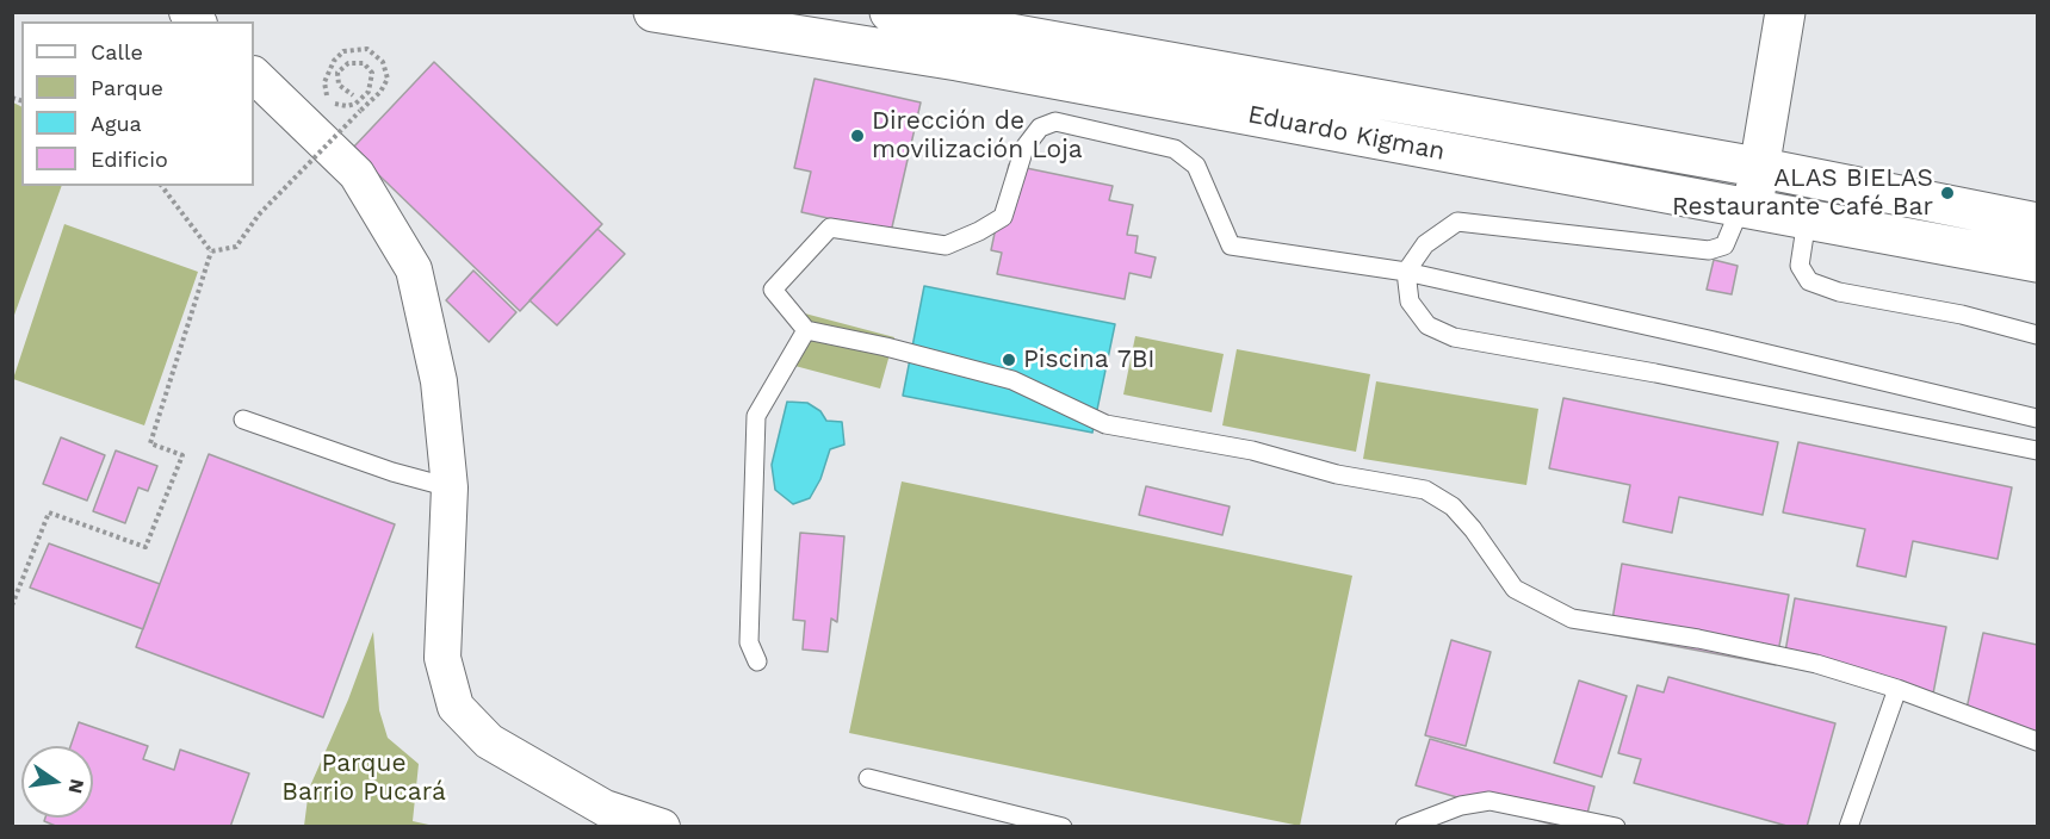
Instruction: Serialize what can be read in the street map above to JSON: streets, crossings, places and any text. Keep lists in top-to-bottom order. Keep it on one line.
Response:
{"streets":{"street":["Eduardo Kigman"]},"parks":["Parque Barrio Pucará"],"places":["Dirección de movilización Loja","ALAS BIELAS Restaurante Café Bar","Piscina 7BI"],"legend":["Calle","Parque","Agua","Edificio"],"north":"right"}
